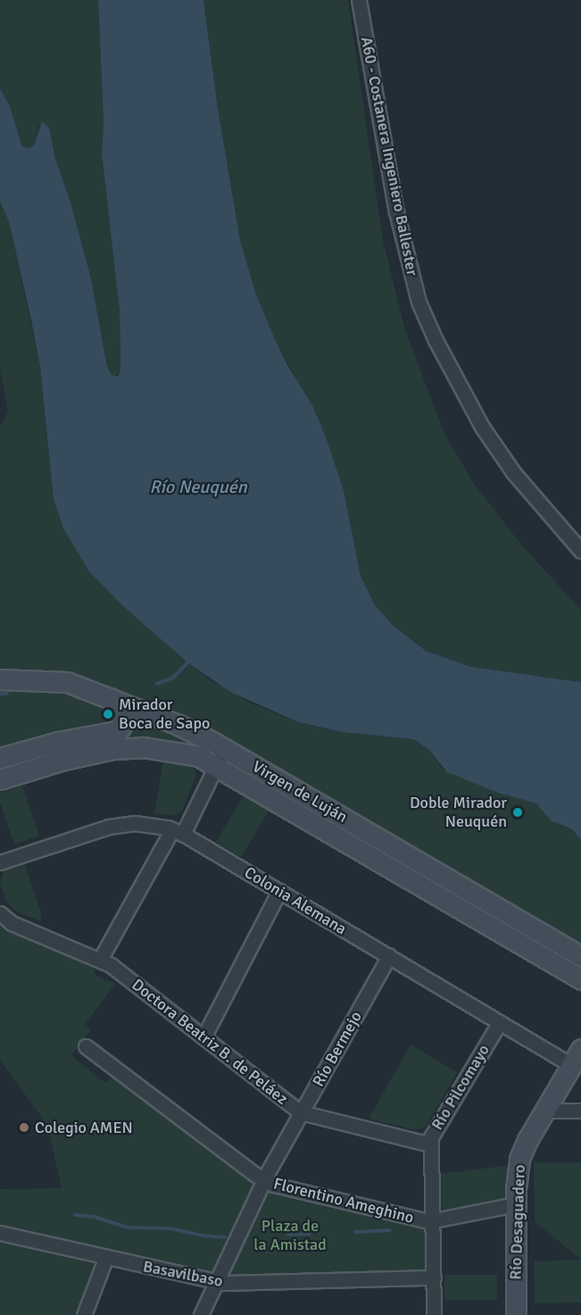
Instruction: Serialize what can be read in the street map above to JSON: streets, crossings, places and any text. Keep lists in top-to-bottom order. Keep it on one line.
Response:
{"streets":{"street":["A60 - Costanera Ingeniero Ballester","Virgen de Luján","Colonia Alemana","Doctora Beatriz B. de Peláez","Río Bermejo","Río Pilcomayo","Florentino Ameghino","Río Desaguadero","Basavilbaso"]},"crossings":[["Colonia Alemana","Río Bermejo"],["Colonia Alemana","Río Pilcomayo"],["Colonia Alemana","Río Desaguadero"],["Doctora Beatriz B. de Peláez","Río Bermejo"],["Doctora Beatriz B. de Peláez","Río Pilcomayo"],["Río Bermejo","Florentino Ameghino"],["Río Bermejo","Basavilbaso"],["Río Pilcomayo","Florentino Ameghino"],["Río Pilcomayo","Basavilbaso"],["Florentino Ameghino","Río Desaguadero"]],"water":["Río Neuquén"],"parks":["Plaza de la Amistad"],"places":["Mirador Boca de Sapo","Doble Mirador Neuquén","Colegio AMEN"]}
